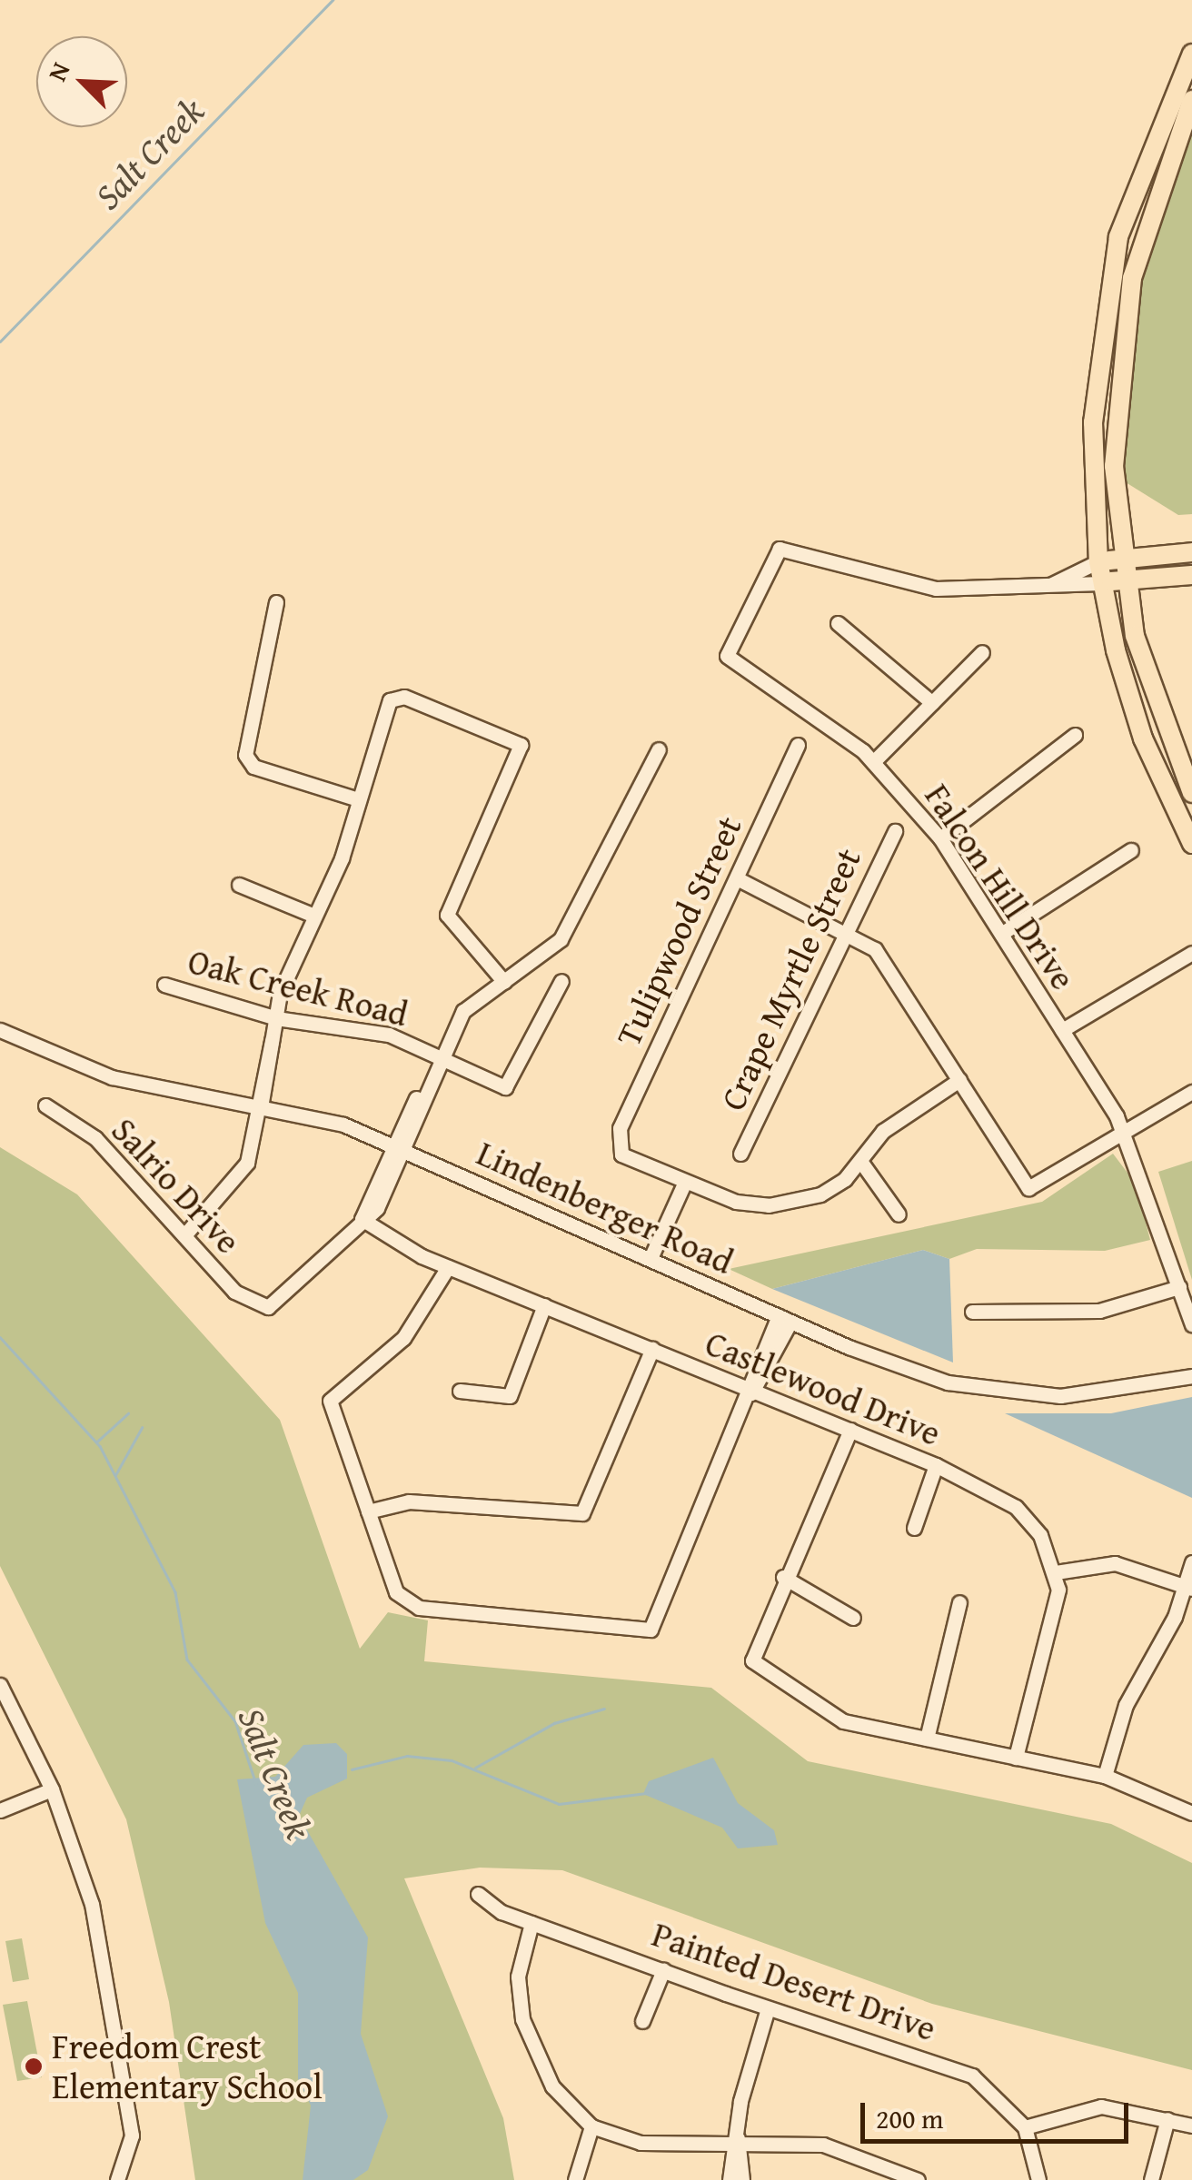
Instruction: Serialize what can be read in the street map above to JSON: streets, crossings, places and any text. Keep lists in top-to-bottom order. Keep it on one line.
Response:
{"streets":{"street":["Falcon Hill Drive","Tulipwood Street","Crape Myrtle Street","Oak Creek Road","Salrio Drive","Lindenberger Road","Castlewood Drive","Painted Desert Drive"]},"crossings":[["Salrio Drive","Castlewood Drive"]],"water":["Salt Creek"],"places":["Freedom Crest Elementary School"],"scale_bar":"200 m","north":"top left"}
